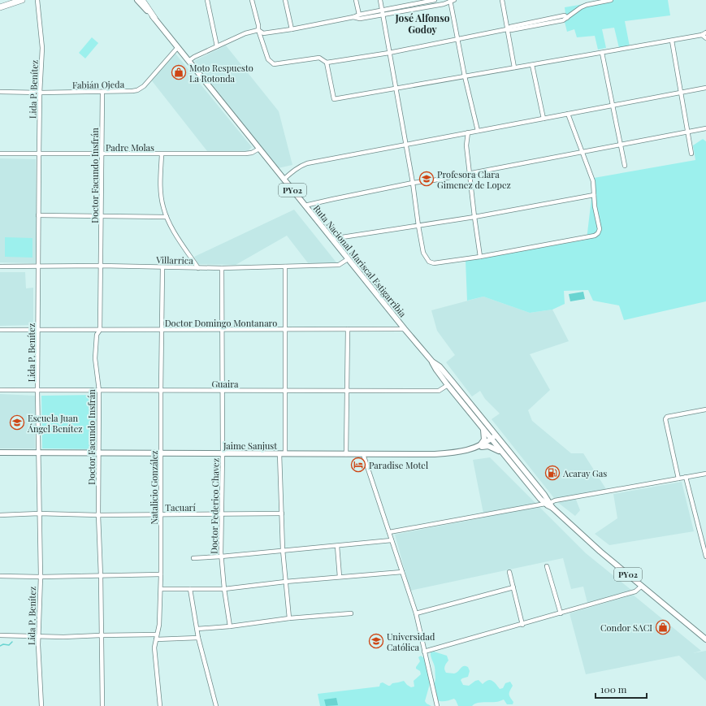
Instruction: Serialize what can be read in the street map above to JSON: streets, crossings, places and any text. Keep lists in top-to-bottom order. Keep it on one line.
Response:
{"streets":{"highway":["PY02"],"main road":["Ruta Nacional Mariscal Estigarribia","Jaime Sanjust"],"street":["Fabián Ojeda","Lida P. Benítez","Padre Molas","Doctor Facundo Insfrán","Villarrica","Doctor Domingo Montanaro","Guaira","Natalicio González","Doctor Federico Chavez","Tacuarí"]},"crossings":[["Fabián Ojeda","Lida P. Benítez"],["Fabián Ojeda","Doctor Facundo Insfrán"],["Fabián Ojeda","Ruta Nacional Mariscal Estigarribia"],["Lida P. Benítez","Padre Molas"],["Lida P. Benítez","Villarrica"],["Lida P. Benítez","Doctor Domingo Montanaro"],["Lida P. Benítez","Guaira"],["Lida P. Benítez","Jaime Sanjust"],["Lida P. Benítez","Tacuarí"],["Padre Molas","Doctor Facundo Insfrán"],["Padre Molas","Ruta Nacional Mariscal Estigarribia"],["Doctor Facundo Insfrán","Villarrica"],["Doctor Facundo Insfrán","Doctor Domingo Montanaro"],["Doctor Facundo Insfrán","Guaira"],["Doctor Facundo Insfrán","Jaime Sanjust"],["Doctor Facundo Insfrán","Tacuarí"],["PY02","Ruta Nacional Mariscal Estigarribia"],["Villarrica","Ruta Nacional Mariscal Estigarribia"],["Villarrica","Natalicio González"],["Villarrica","Doctor Federico Chavez"],["Ruta Nacional Mariscal Estigarribia","Doctor Domingo Montanaro"],["Ruta Nacional Mariscal Estigarribia","Guaira"],["Ruta Nacional Mariscal Estigarribia","Jaime Sanjust"],["Doctor Domingo Montanaro","Natalicio González"],["Doctor Domingo Montanaro","Doctor Federico Chavez"],["Guaira","Natalicio González"],["Guaira","Doctor Federico Chavez"],["Jaime Sanjust","Natalicio González"],["Jaime Sanjust","Doctor Federico Chavez"],["Natalicio González","Tacuarí"],["Doctor Federico Chavez","Tacuarí"]],"districts":["José Alfonso Godoy"],"places":{"shop":["Moto Respuesto La Rotonda","Condor SACI"],"school or university":["Profesora Clara Gimenez de Lopez","Escuela Juan Ángel Benítez","Universidad Católica"],"hotel":["Paradise Motel"],"fuel station":["Acaray Gas"]},"scale_bar":"100 m"}
